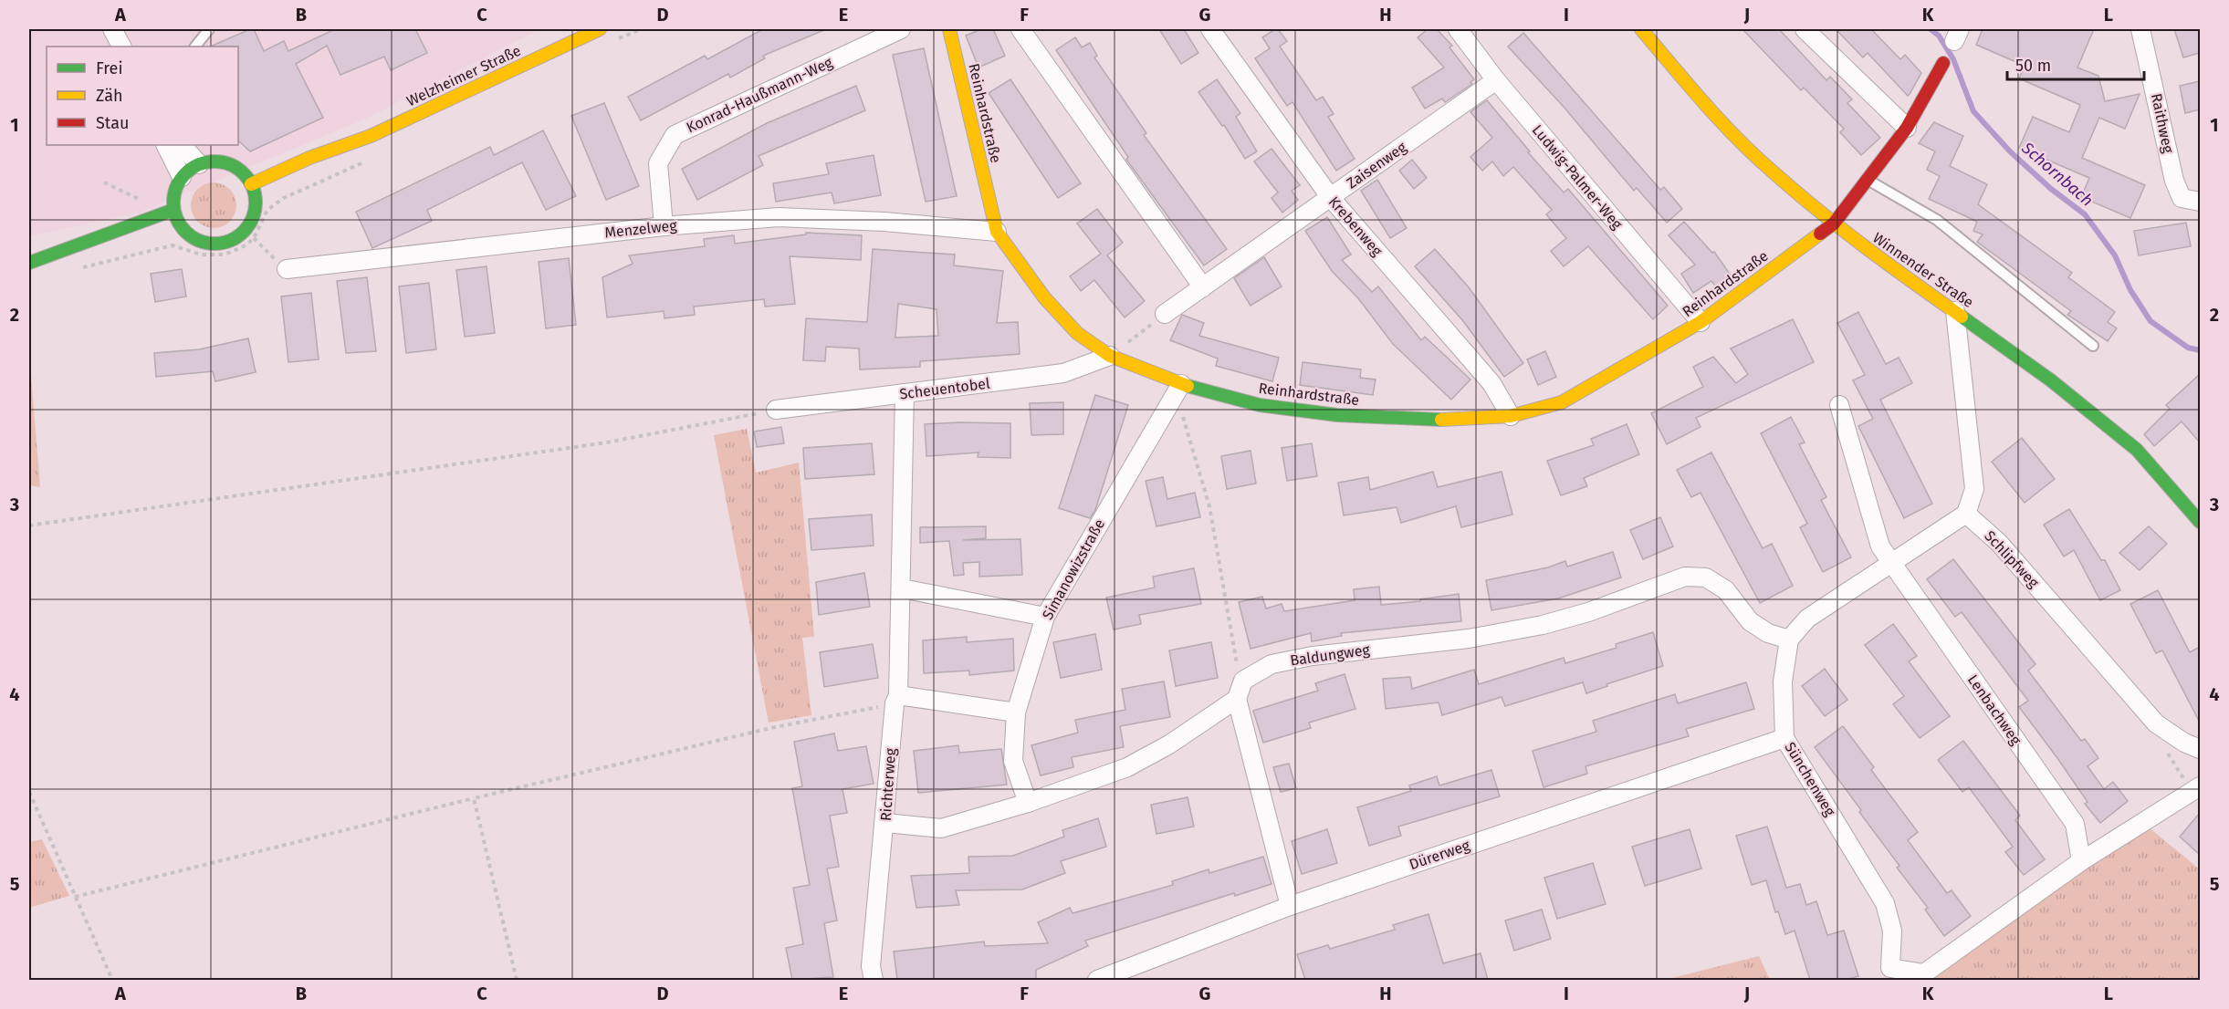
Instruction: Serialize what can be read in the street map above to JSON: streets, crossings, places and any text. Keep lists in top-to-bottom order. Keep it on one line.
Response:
{"streets":{"street":["Welzheimer Straße","Konrad-Haußmann-Weg","Reinhardstraße","Raithweg","Zaisenweg","Ludwig-Palmer-Weg","Krebenweg","Menzelweg","Winnender Straße","Scheuentobel","Schlipfweg","Simanowizstraße","Baldungweg","Lenbachweg","Sünchenweg","Richterweg","Dürerweg"]},"crossings":[["Konrad-Haußmann-Weg","Menzelweg"],["Reinhardstraße","Ludwig-Palmer-Weg"],["Reinhardstraße","Krebenweg"],["Reinhardstraße","Menzelweg"],["Reinhardstraße","Winnender Straße"],["Reinhardstraße","Scheuentobel"],["Reinhardstraße","Simanowizstraße"],["Zaisenweg","Ludwig-Palmer-Weg"],["Zaisenweg","Krebenweg"],["Scheuentobel","Richterweg"],["Baldungweg","Sünchenweg"],["Lenbachweg","Sünchenweg"],["Sünchenweg","Dürerweg"]],"water":["Schornbach"],"legend":["Frei","Zäh","Stau"],"scale_bar":"50 m","grid":{"columns":["A","B","C","D","E","F","G","H","I","J","K","L"],"rows":["1","2","3","4","5"]}}
